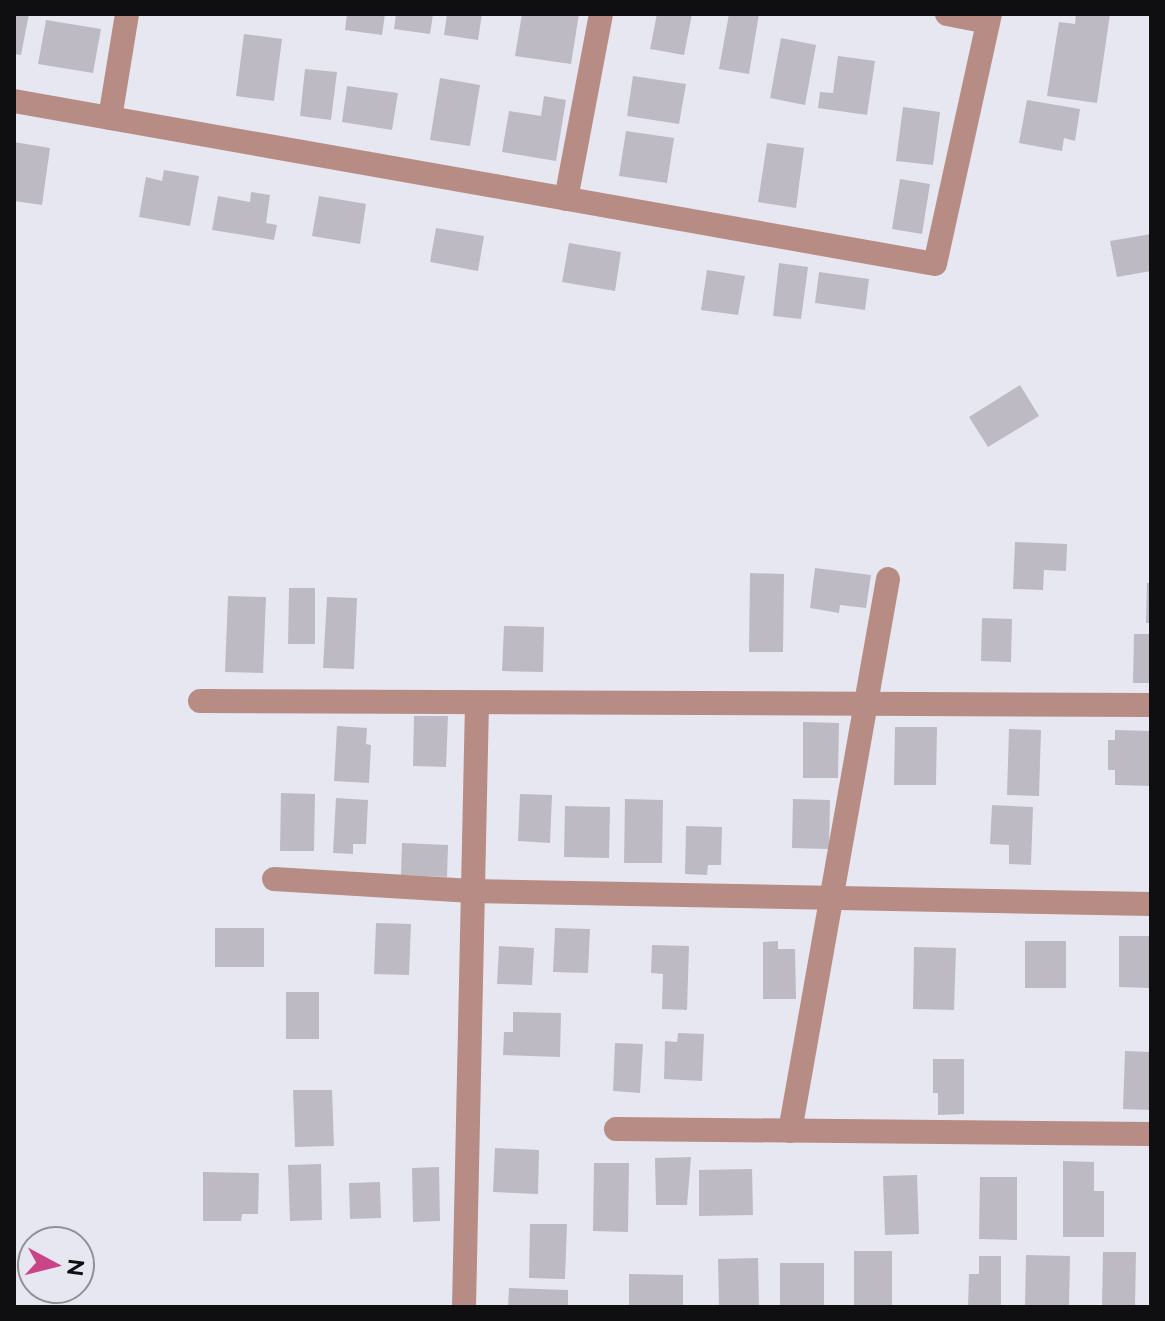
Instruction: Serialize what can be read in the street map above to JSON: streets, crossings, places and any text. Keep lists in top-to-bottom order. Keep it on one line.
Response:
{"north":"right"}
